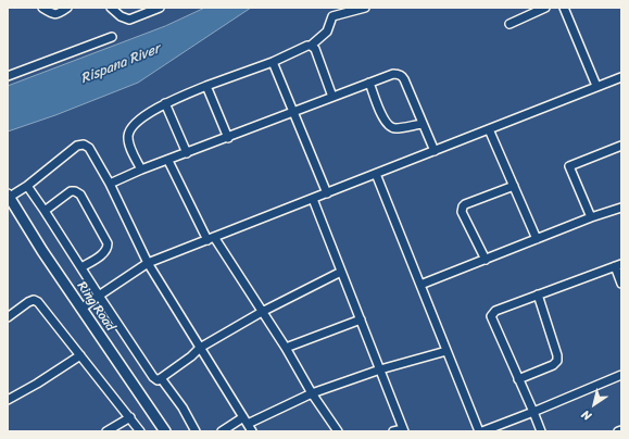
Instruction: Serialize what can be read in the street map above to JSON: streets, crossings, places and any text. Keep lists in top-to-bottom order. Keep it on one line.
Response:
{"streets":{"street":["Ring Road"]},"water":["Rispana River"],"north":"bottom left"}
